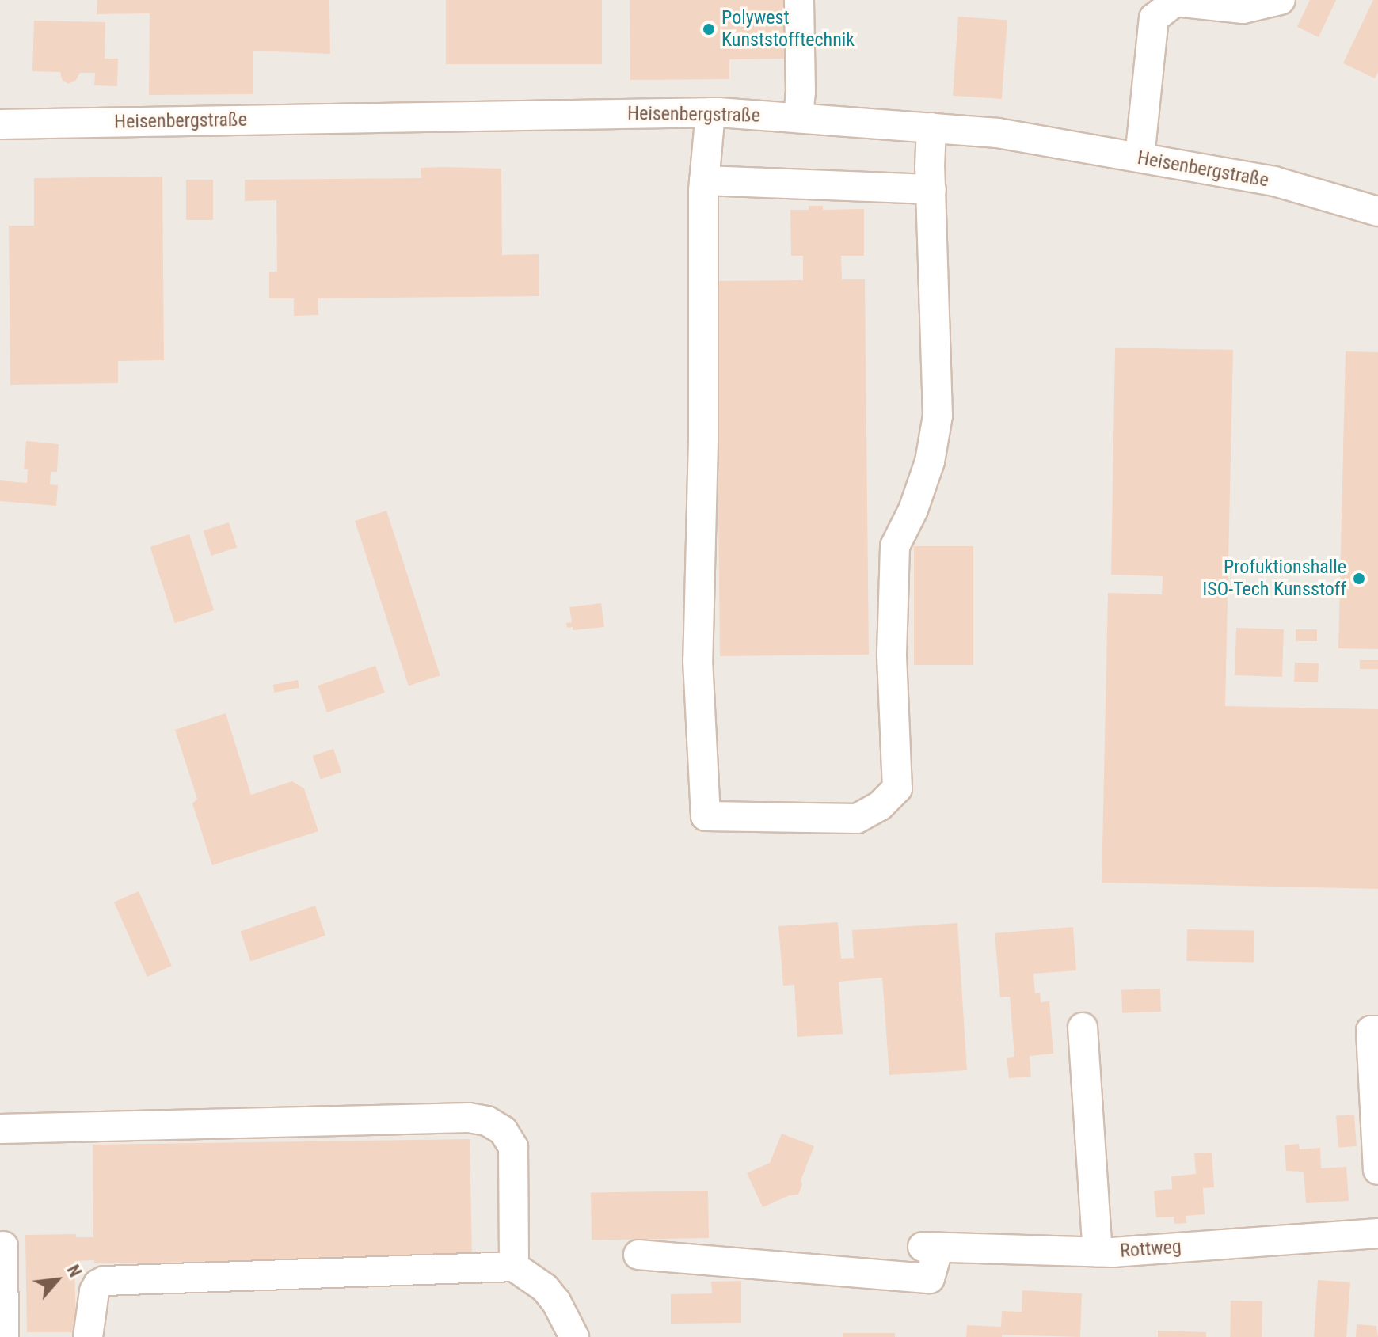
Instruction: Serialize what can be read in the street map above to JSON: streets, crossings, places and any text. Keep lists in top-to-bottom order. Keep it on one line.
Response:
{"streets":{"street":["Heisenbergstraße","Rottweg"]},"places":["Polywest Kunststofftechnik","Profuktionshalle ISO-Tech Kunsstoff"],"north":"top right"}
